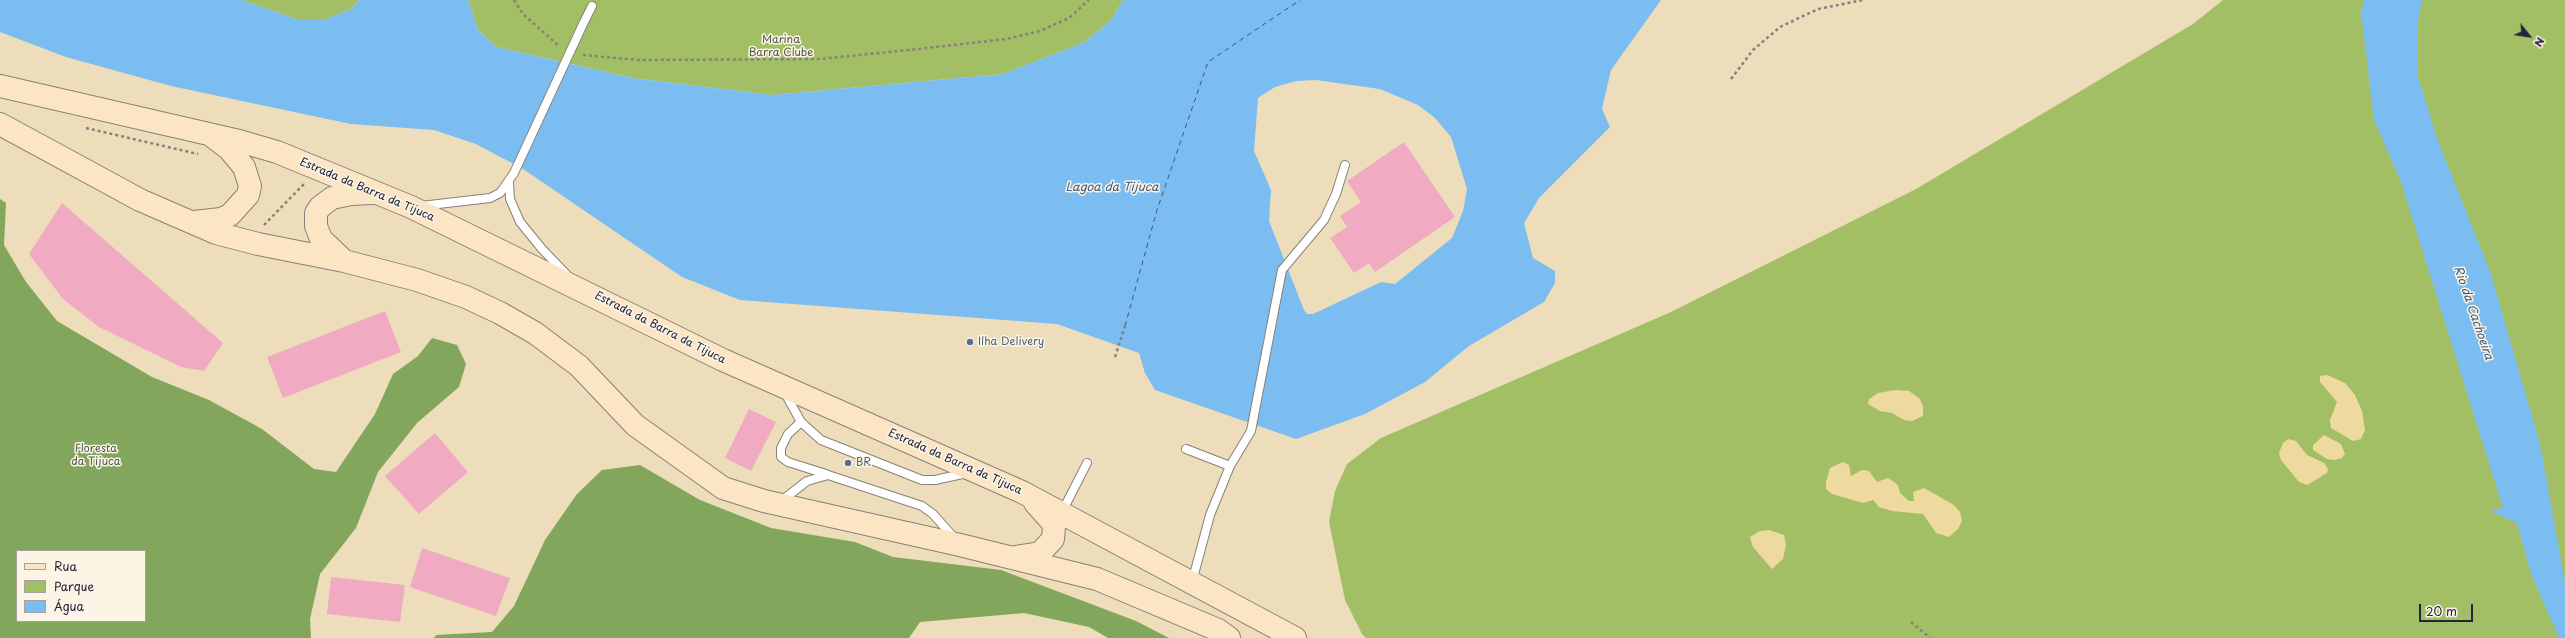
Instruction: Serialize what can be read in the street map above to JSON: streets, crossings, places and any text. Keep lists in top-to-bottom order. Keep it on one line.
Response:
{"streets":{"main road":["Estrada da Barra da Tijuca"]},"water":["Lagoa da Tijuca","Rio da Cachoeira"],"parks":["Marina Barra Clube","Floresta da Tijuca"],"places":["Ilha Delivery","BR"],"legend":["Rua","Parque","Água"],"scale_bar":"20 m","north":"bottom right"}
